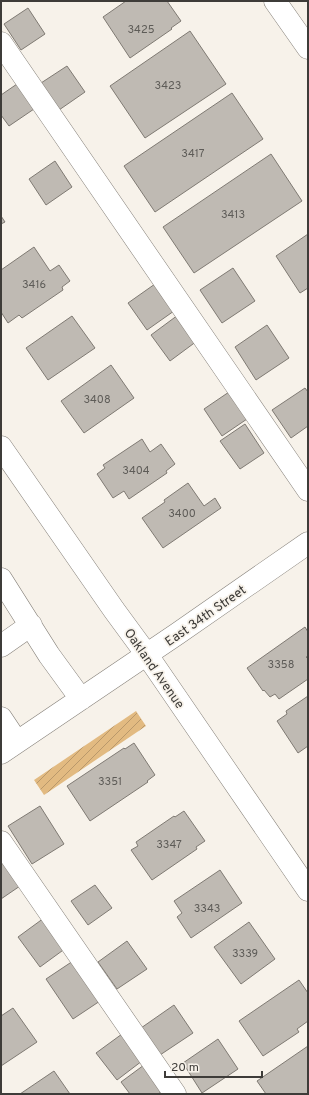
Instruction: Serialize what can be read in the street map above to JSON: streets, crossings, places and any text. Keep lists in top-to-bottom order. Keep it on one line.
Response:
{"streets":{"street":["East 34th Street","Oakland Avenue"]},"crossings":[["East 34th Street","Oakland Avenue"]],"house_numbers":["3425","3423","3417","3413","3416","3408","3404","3400","3358","3351","3347","3343","3339"],"scale_bar":"20 m"}
